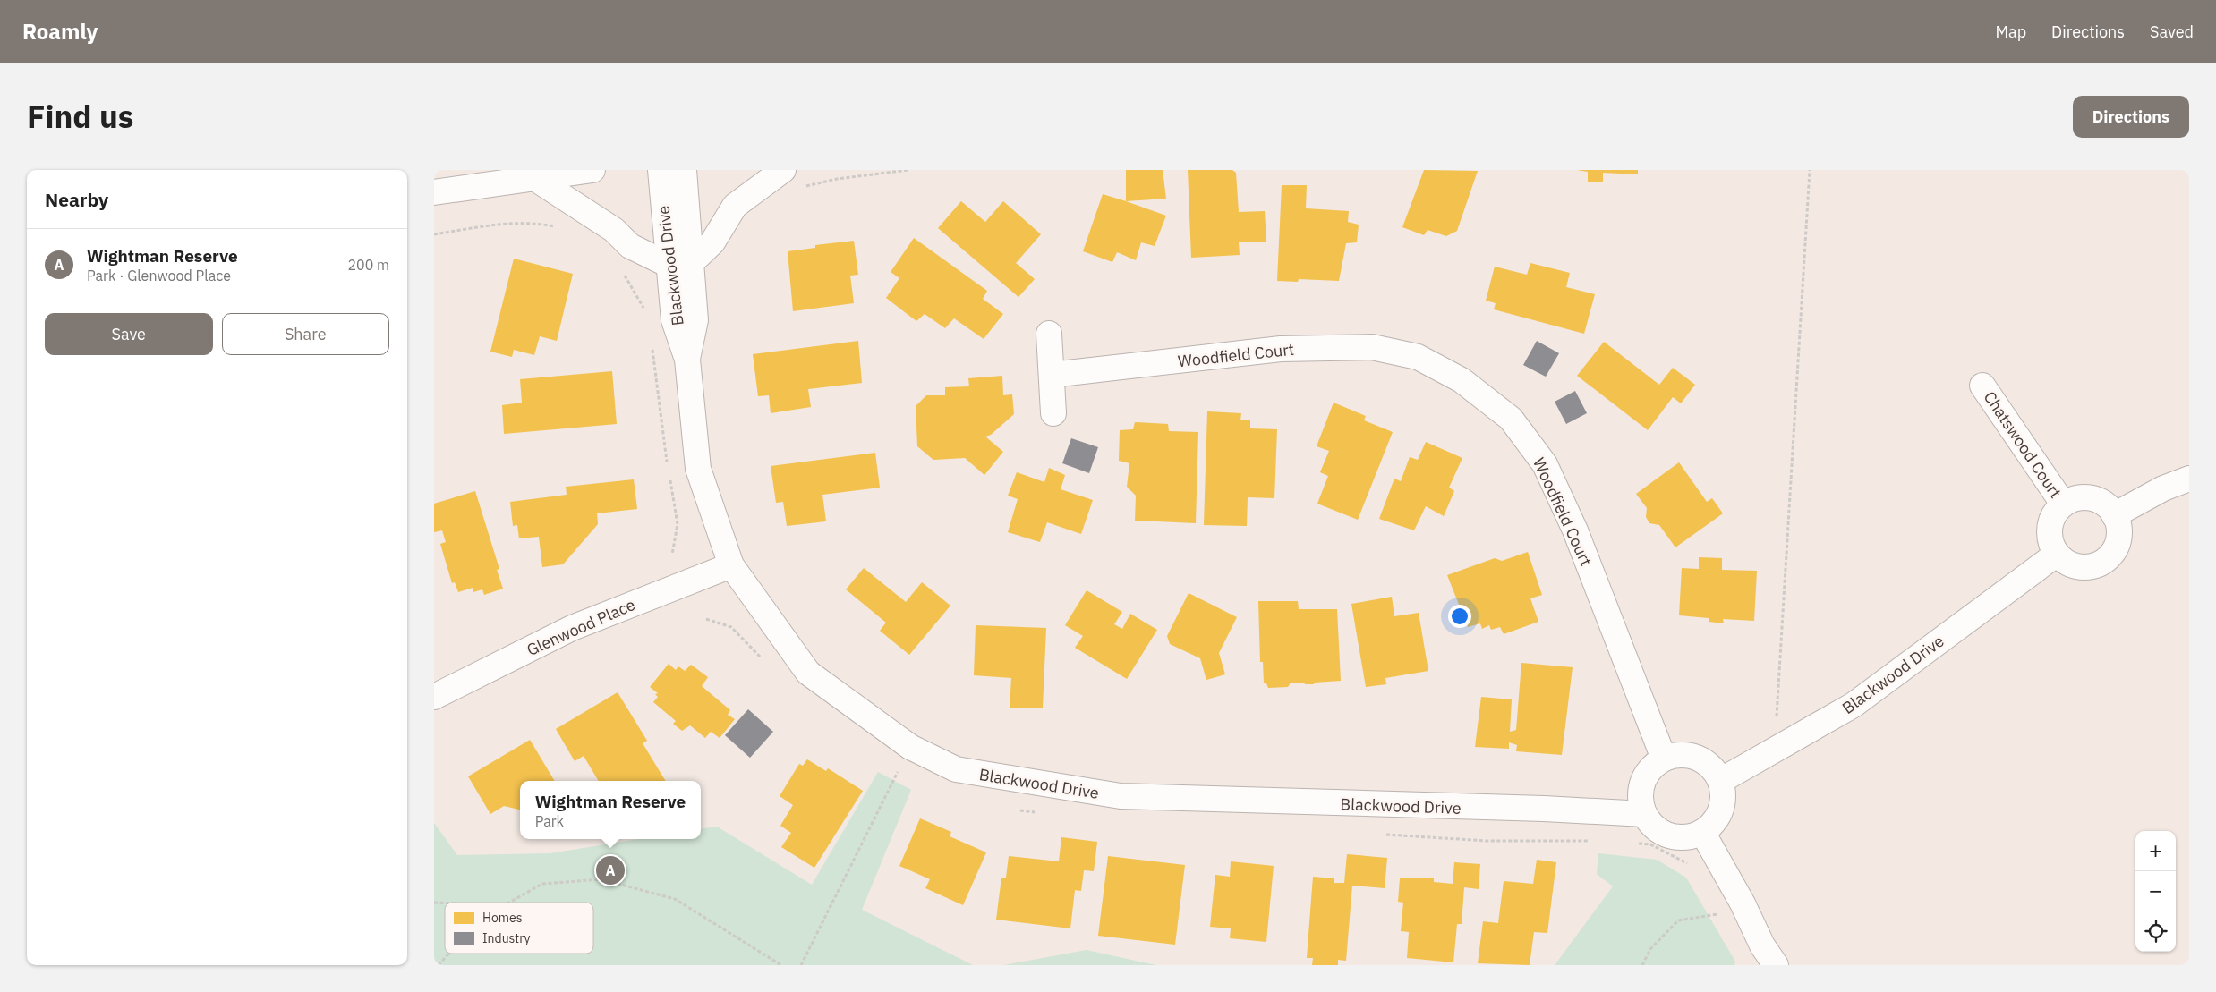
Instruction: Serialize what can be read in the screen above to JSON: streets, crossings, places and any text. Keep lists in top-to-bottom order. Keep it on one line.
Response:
{"streets":{"street":["Blackwood Drive","Woodfield Court","Chatswood Court","Glenwood Place"]},"crossings":[["Blackwood Drive","Woodfield Court"],["Blackwood Drive","Chatswood Court"],["Blackwood Drive","Glenwood Place"]],"legend":["Homes","Industry"],"page":{"header":"Roamly","nav":["Map","Directions","Saved"],"title":"Find us","buttons":["Directions",["Save","Share"]],"heading":"Nearby","list":[{"mark":"A","name":"Wightman Reserve","note":"Park · Glenwood Place","value":"200 m"}],"popup":["Wightman Reserve","Park"],"map_buttons":["+","−"],"pins":"A"}}
